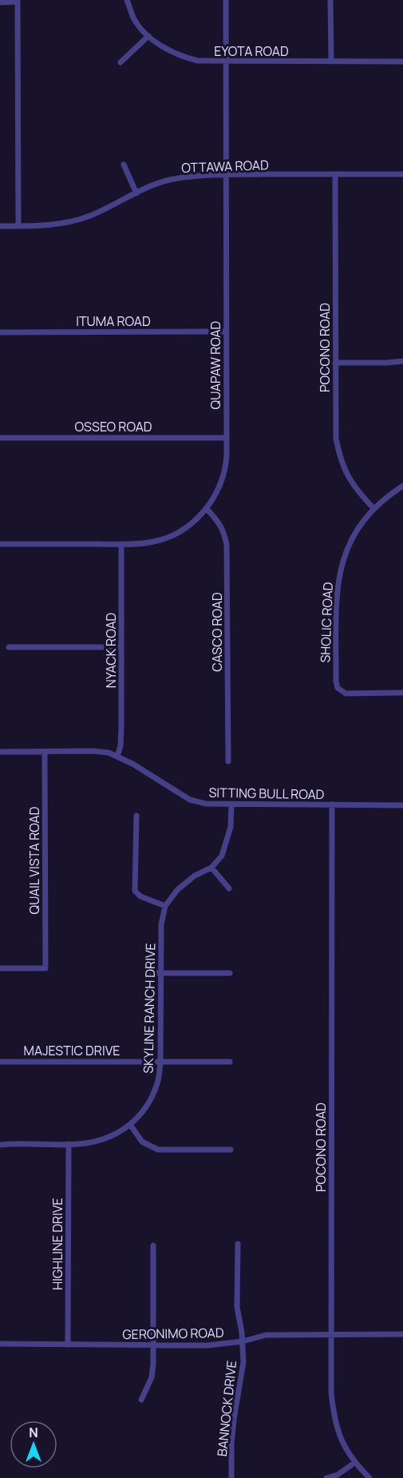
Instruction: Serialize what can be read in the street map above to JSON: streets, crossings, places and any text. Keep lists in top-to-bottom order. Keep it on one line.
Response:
{"streets":{"street":["EYOTA ROAD","OTTAWA ROAD","ITUMA ROAD","POCONO ROAD","QUAPAW ROAD","OSSEO ROAD","SHOLIC ROAD","CASCO ROAD","NYACK ROAD","SITTING BULL ROAD","QUAIL VISTA ROAD","SKYLINE RANCH DRIVE","MAJESTIC DRIVE","HIGHLINE DRIVE","GERONIMO ROAD","BANNOCK DRIVE"]},"crossings":[["EYOTA ROAD","QUAPAW ROAD"],["OTTAWA ROAD","POCONO ROAD"],["OTTAWA ROAD","QUAPAW ROAD"],["ITUMA ROAD","QUAPAW ROAD"],["POCONO ROAD","SHOLIC ROAD"],["POCONO ROAD","SITTING BULL ROAD"],["POCONO ROAD","GERONIMO ROAD"],["QUAPAW ROAD","OSSEO ROAD"],["QUAPAW ROAD","CASCO ROAD"],["QUAPAW ROAD","NYACK ROAD"],["NYACK ROAD","SITTING BULL ROAD"],["SITTING BULL ROAD","QUAIL VISTA ROAD"],["SITTING BULL ROAD","SKYLINE RANCH DRIVE"],["SKYLINE RANCH DRIVE","MAJESTIC DRIVE"],["SKYLINE RANCH DRIVE","HIGHLINE DRIVE"],["HIGHLINE DRIVE","GERONIMO ROAD"],["GERONIMO ROAD","BANNOCK DRIVE"]],"north":"top"}
